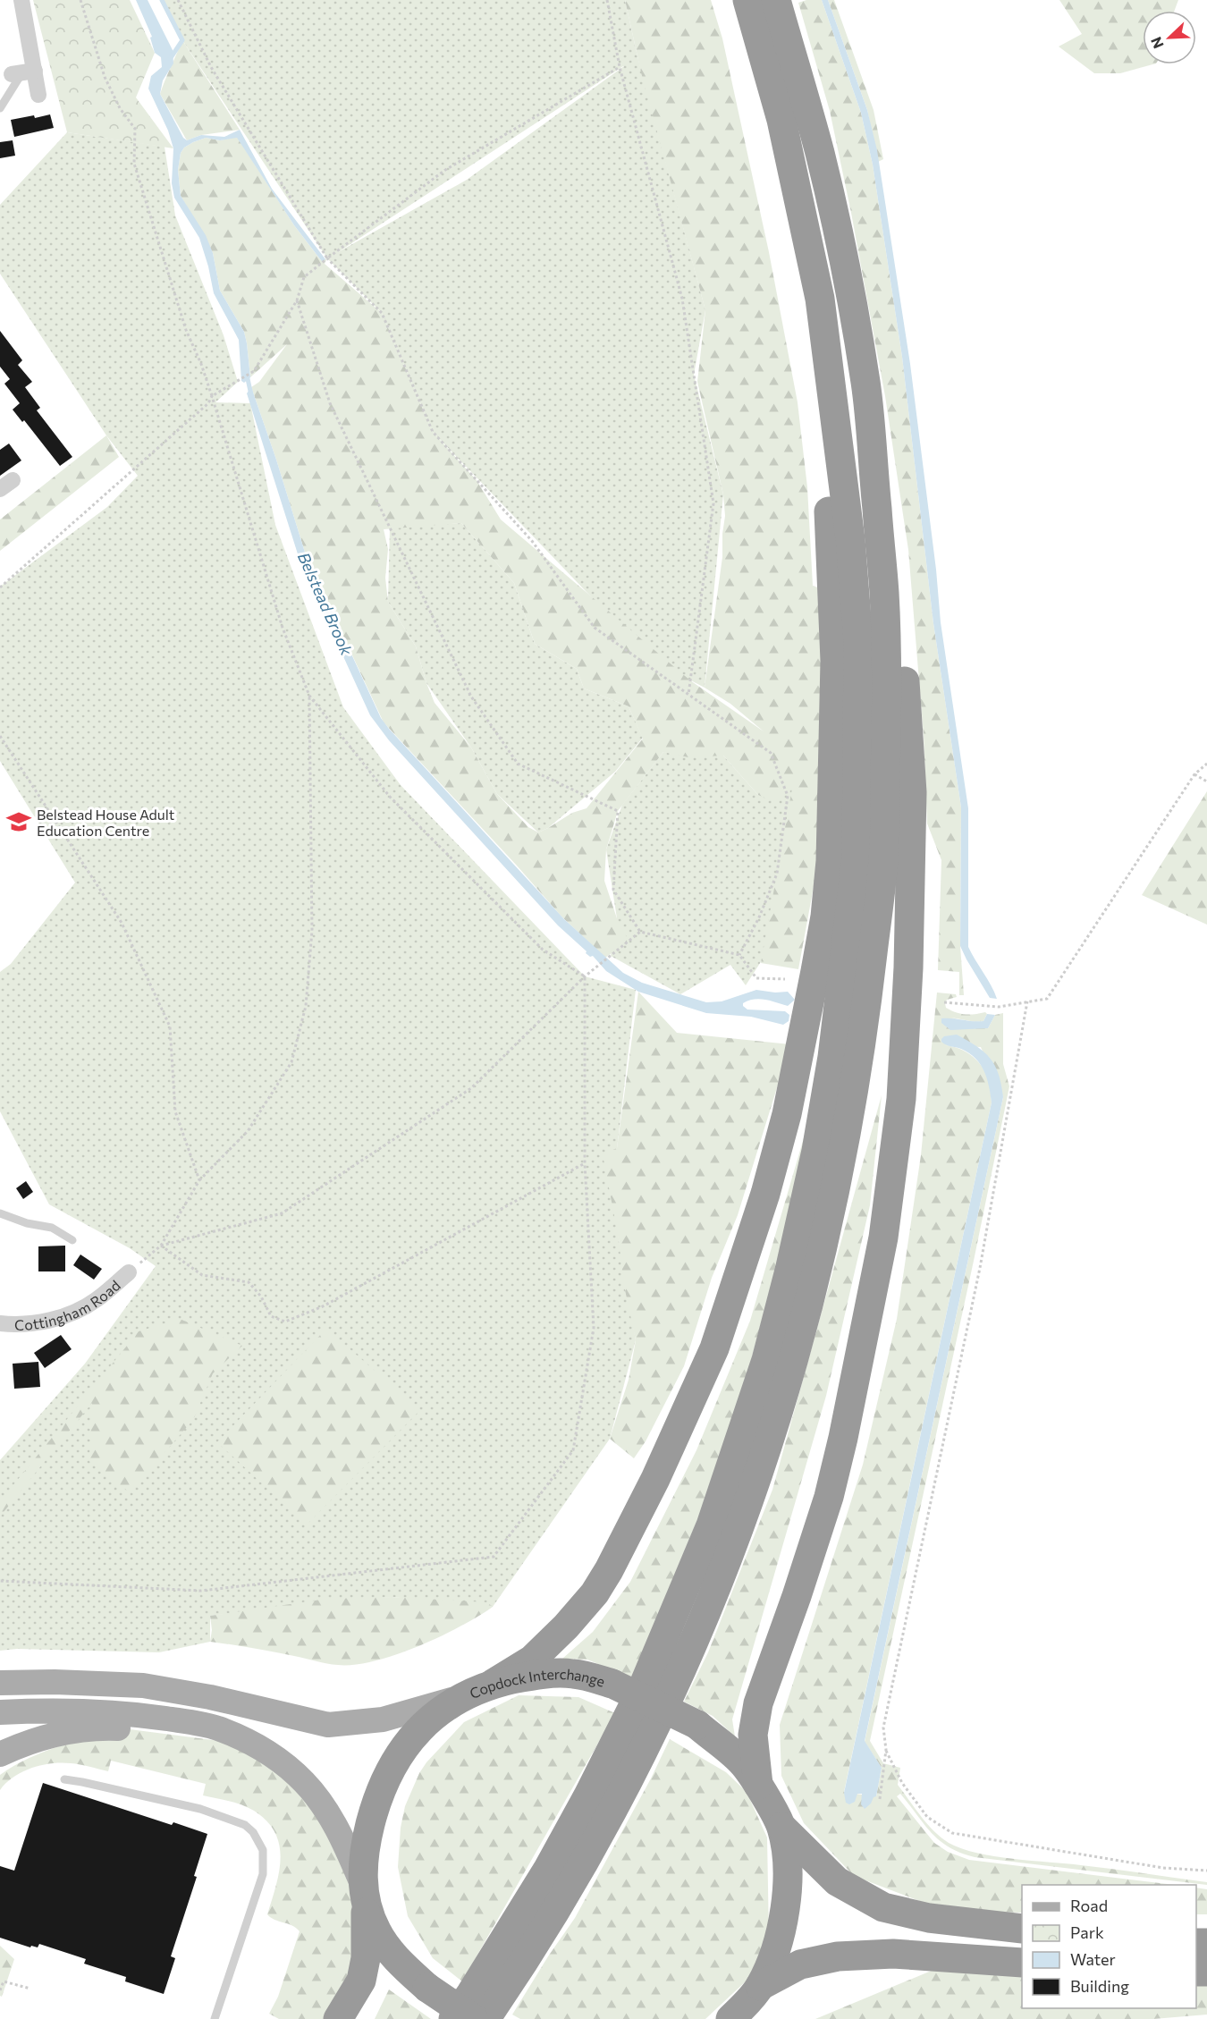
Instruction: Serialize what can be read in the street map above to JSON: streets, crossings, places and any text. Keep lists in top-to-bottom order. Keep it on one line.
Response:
{"streets":{"highway":["Copdock Interchange"],"street":["Cottingham Road"]},"water":["Belstead Brook"],"places":{"school or university":["Belstead House Adult Education Centre"]},"legend":["Road","Park","Water","Building"],"north":"bottom left"}
